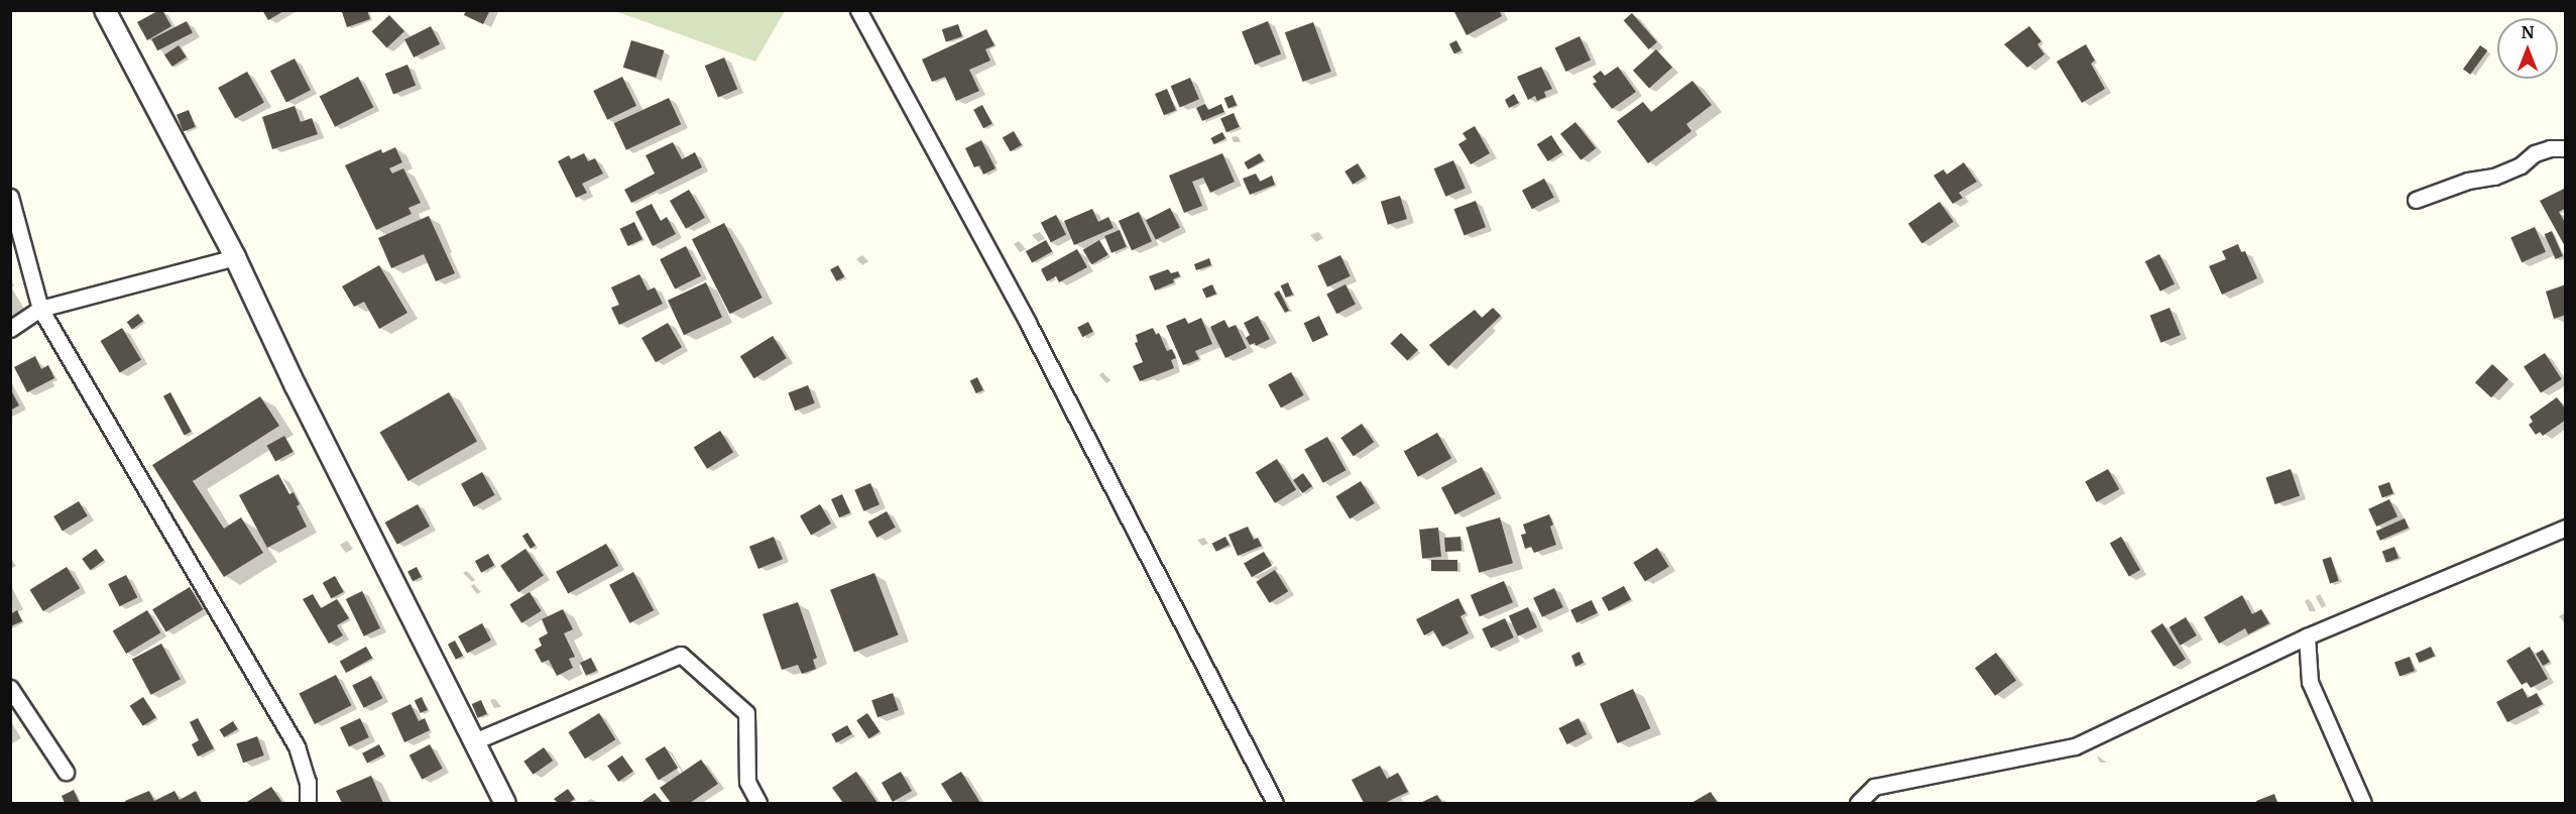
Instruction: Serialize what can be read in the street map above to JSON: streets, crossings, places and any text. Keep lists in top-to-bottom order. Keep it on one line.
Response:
{"north":"top"}
